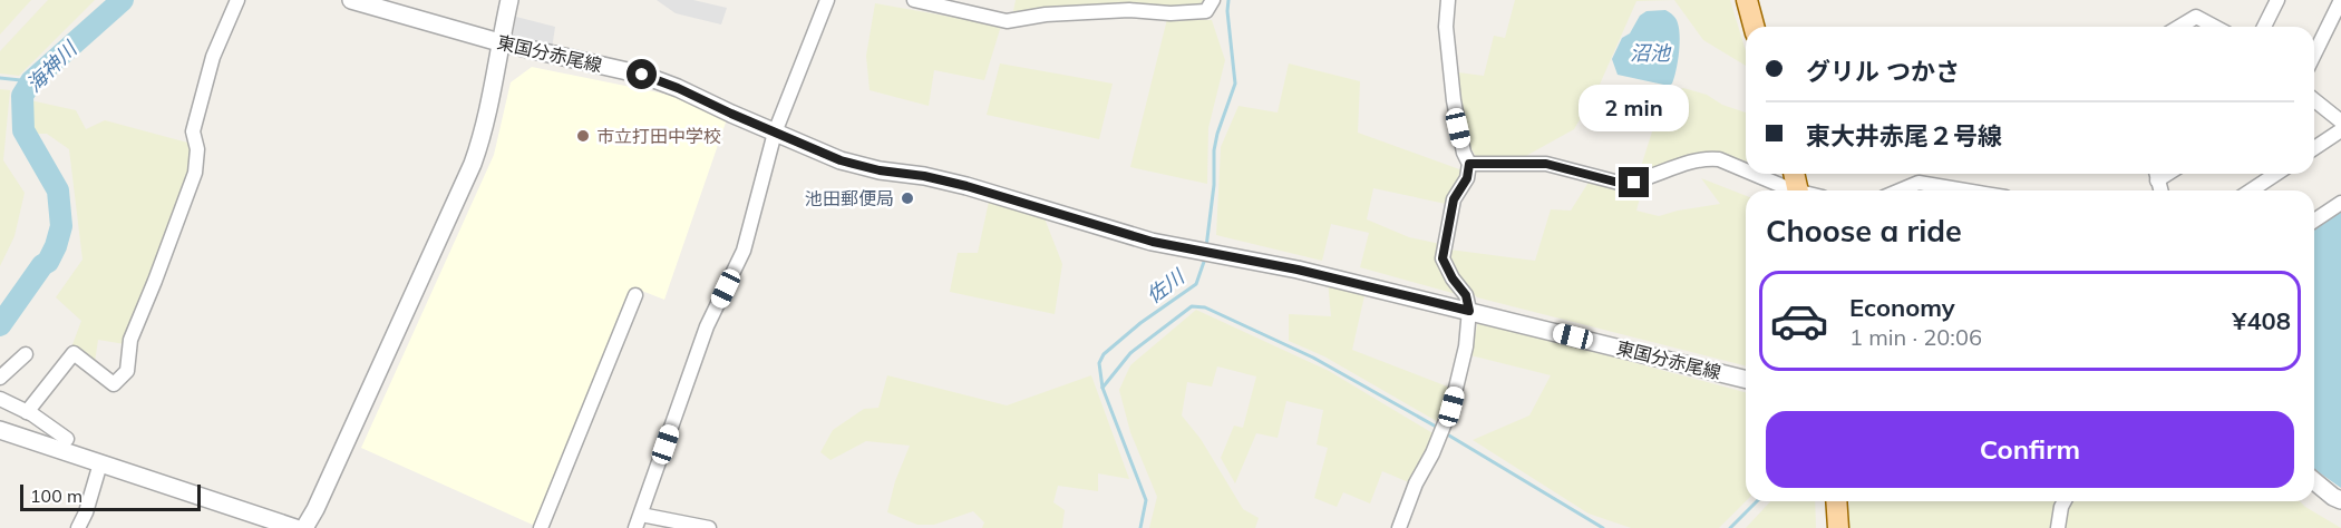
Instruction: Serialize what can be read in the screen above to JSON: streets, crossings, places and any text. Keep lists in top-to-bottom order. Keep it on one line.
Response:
{"streets":{"street":["東国分赤尾線"]},"water":["沼池","海神川","佐川"],"places":["市立打田中学校","池田郵便局"],"scale_bar":"100 m","page":{"banner":["グリル つかさ","東大井赤尾２号線"],"bubble":"2 min","heading":"Choose a ride","list":[{"name":"Economy","note":"1 min · 20:06","value":"¥408"}],"buttons":"Confirm","scale":"100 m"}}
